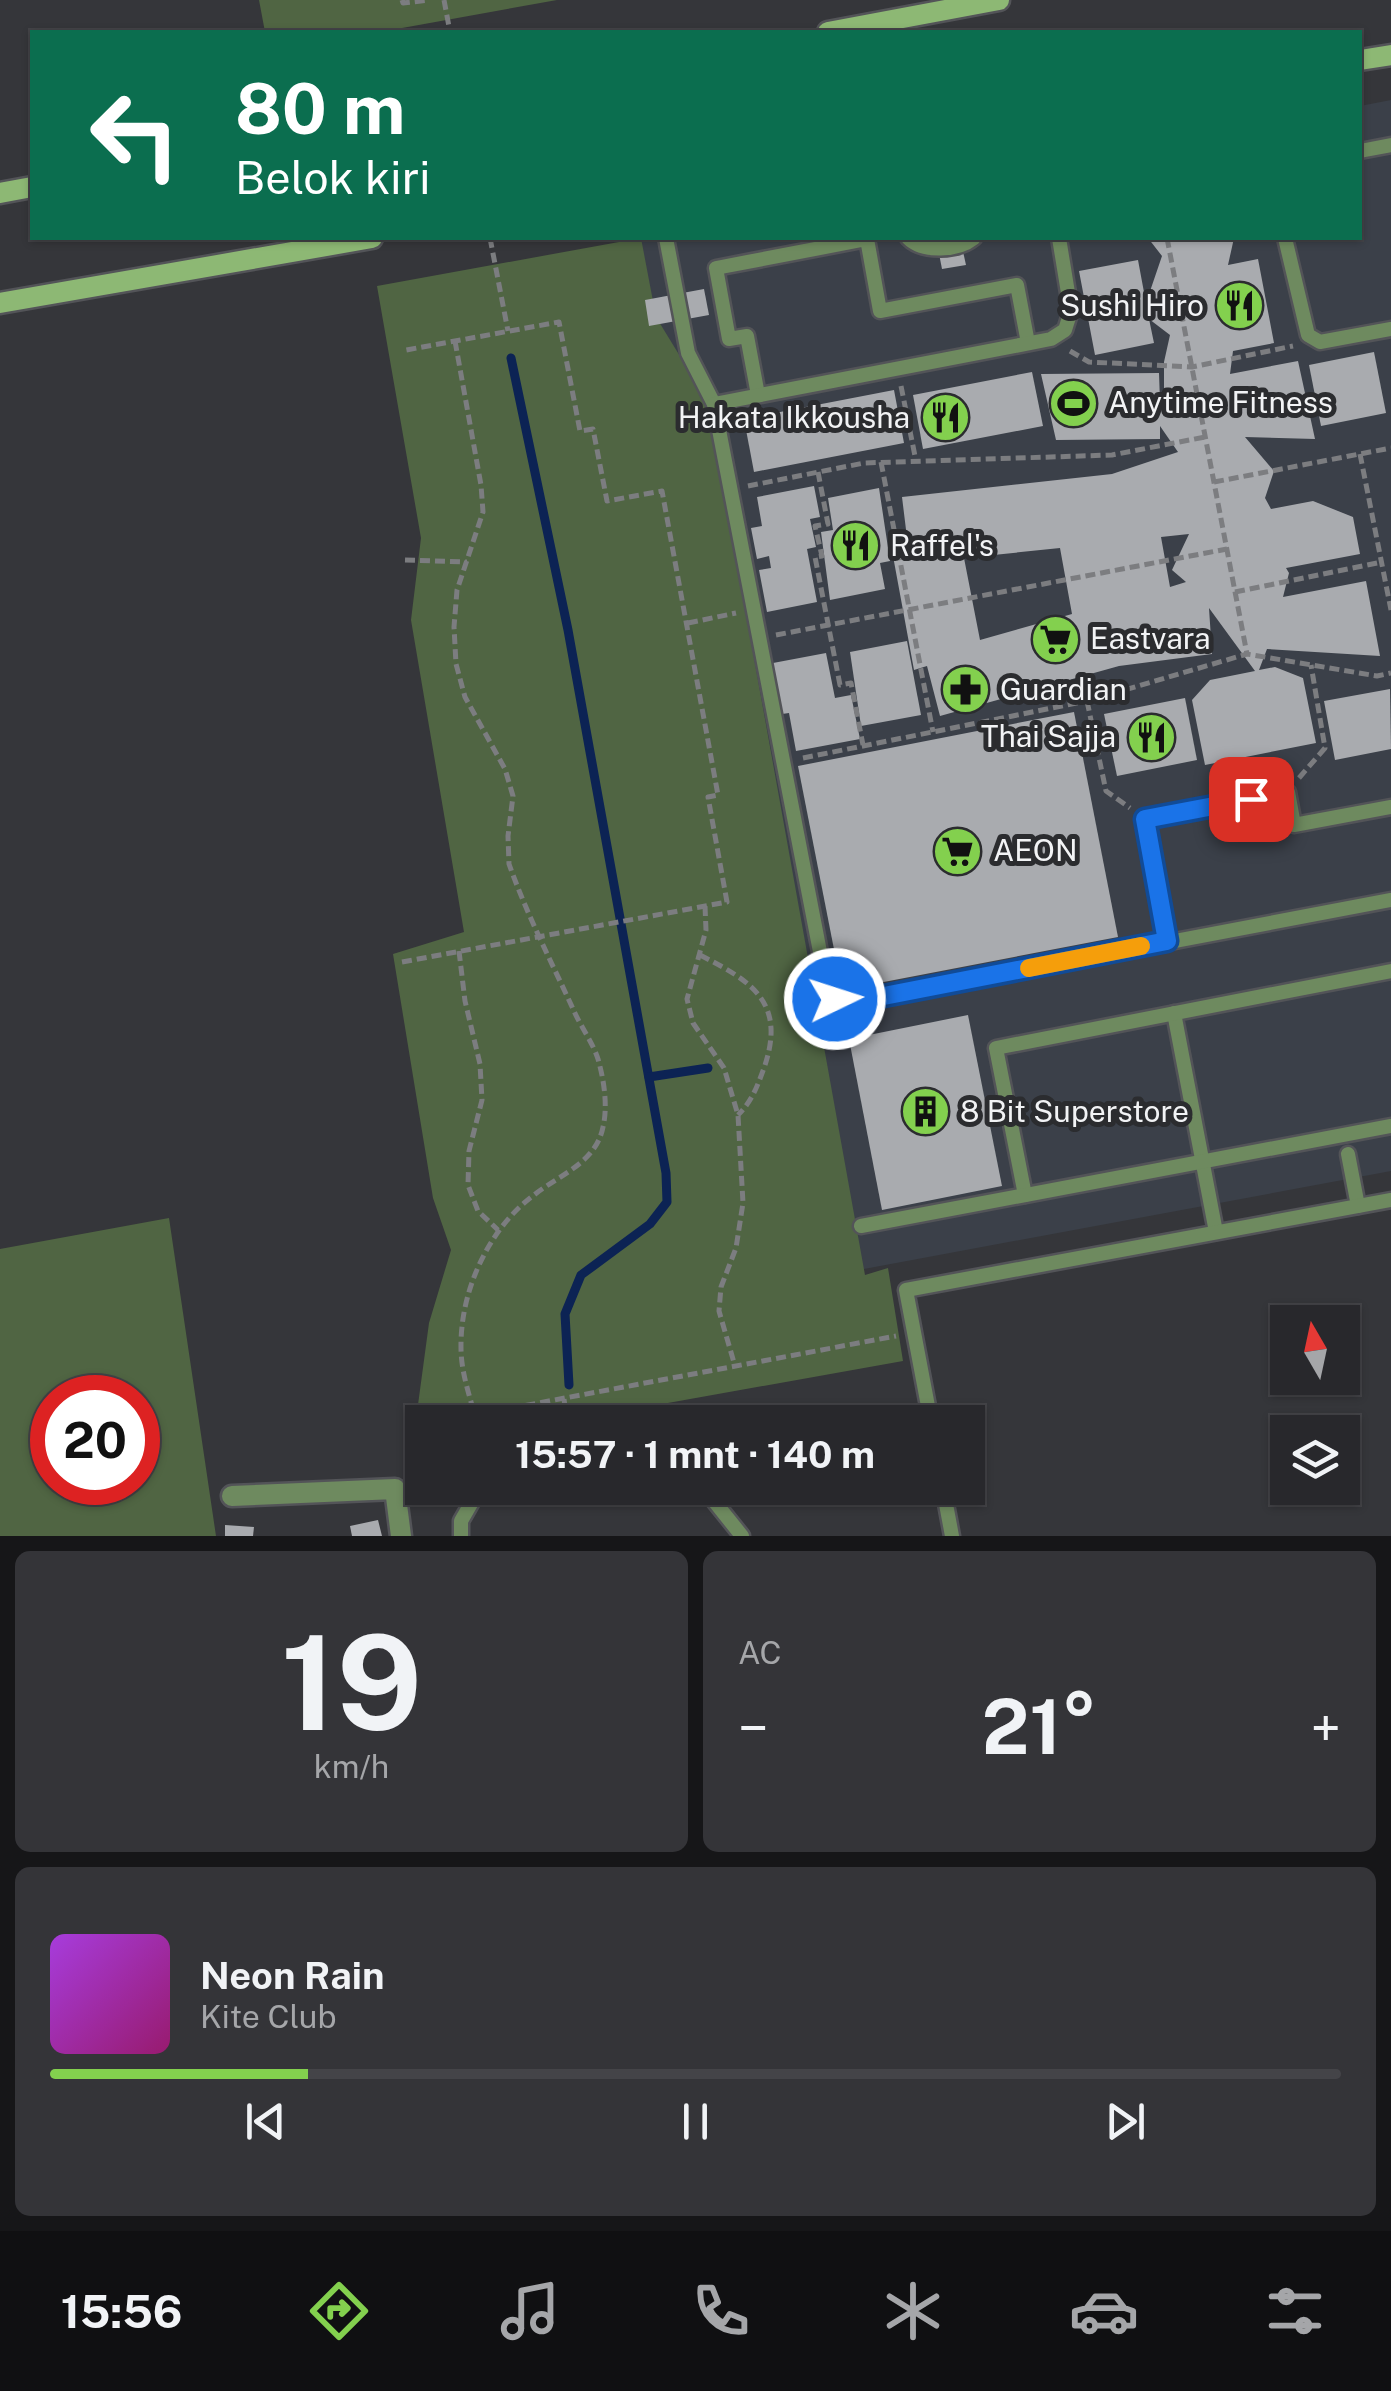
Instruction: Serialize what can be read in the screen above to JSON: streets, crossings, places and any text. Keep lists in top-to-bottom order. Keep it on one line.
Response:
{"places":{"restaurant":["Sushi Hiro","Hakata Ikkousha","Raffel's","Thai Sajja"],"sports":["Anytime Fitness"],"supermarket":["Eastvara","AEON"],"pharmacy":["Guardian"],"building":["8 Bit Superstore"]},"north":"top","page":{"turn":["80 m","Belok kiri"],"limit":"20","trip":"15:57 · 1 mnt · 140 m","tile":[["19","km/h"],"AC"],"heat":["−","21°","+"],"song":["Neon Rain","Kite Club"],"tabs":"15:56"}}
